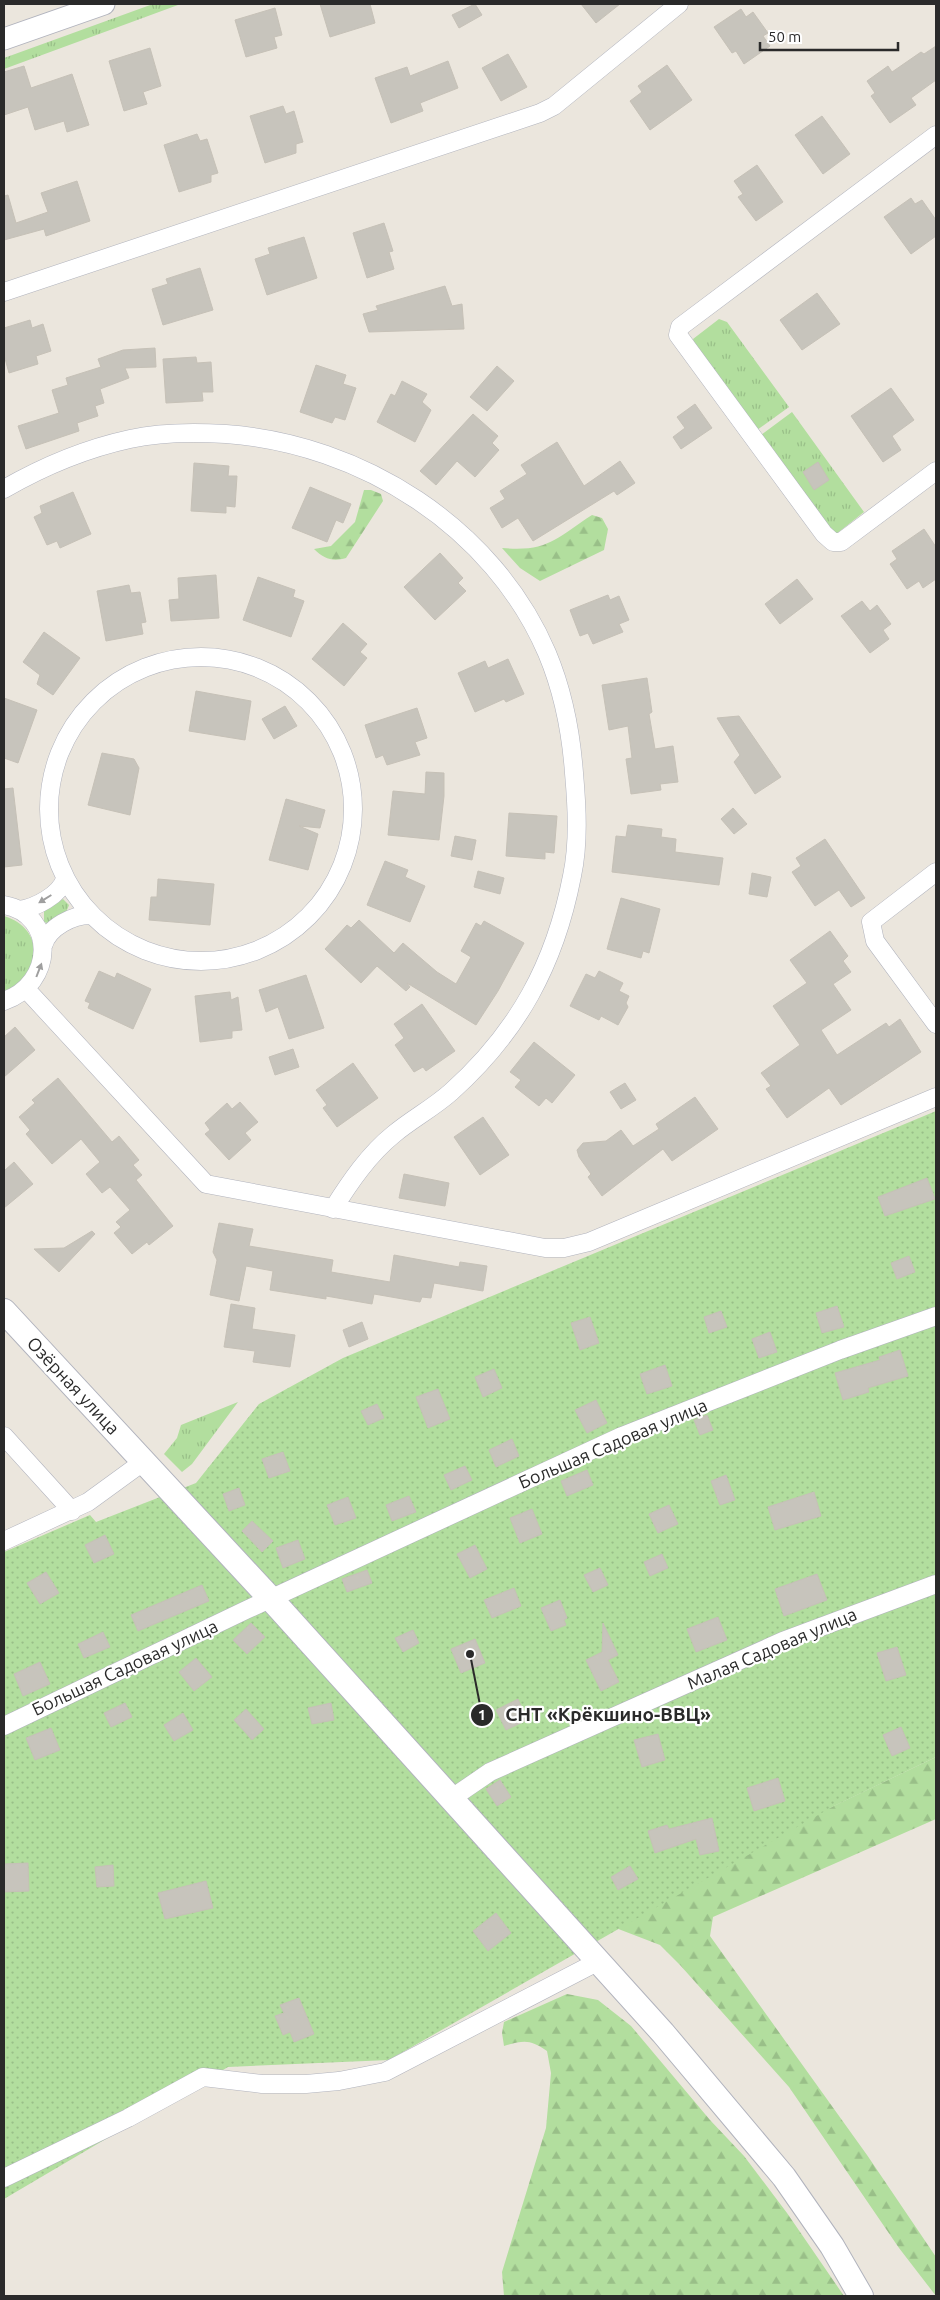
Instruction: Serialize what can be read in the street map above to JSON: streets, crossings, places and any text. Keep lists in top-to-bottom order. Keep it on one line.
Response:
{"streets":{"main road":["Озёрная улица"],"street":["Большая Садовая улица","Малая Садовая улица"]},"crossings":[["Озёрная улица","Большая Садовая улица"],["Озёрная улица","Малая Садовая улица"]],"places":["СНТ «Крёкшино-ВВЦ»"],"scale_bar":"50 m"}
